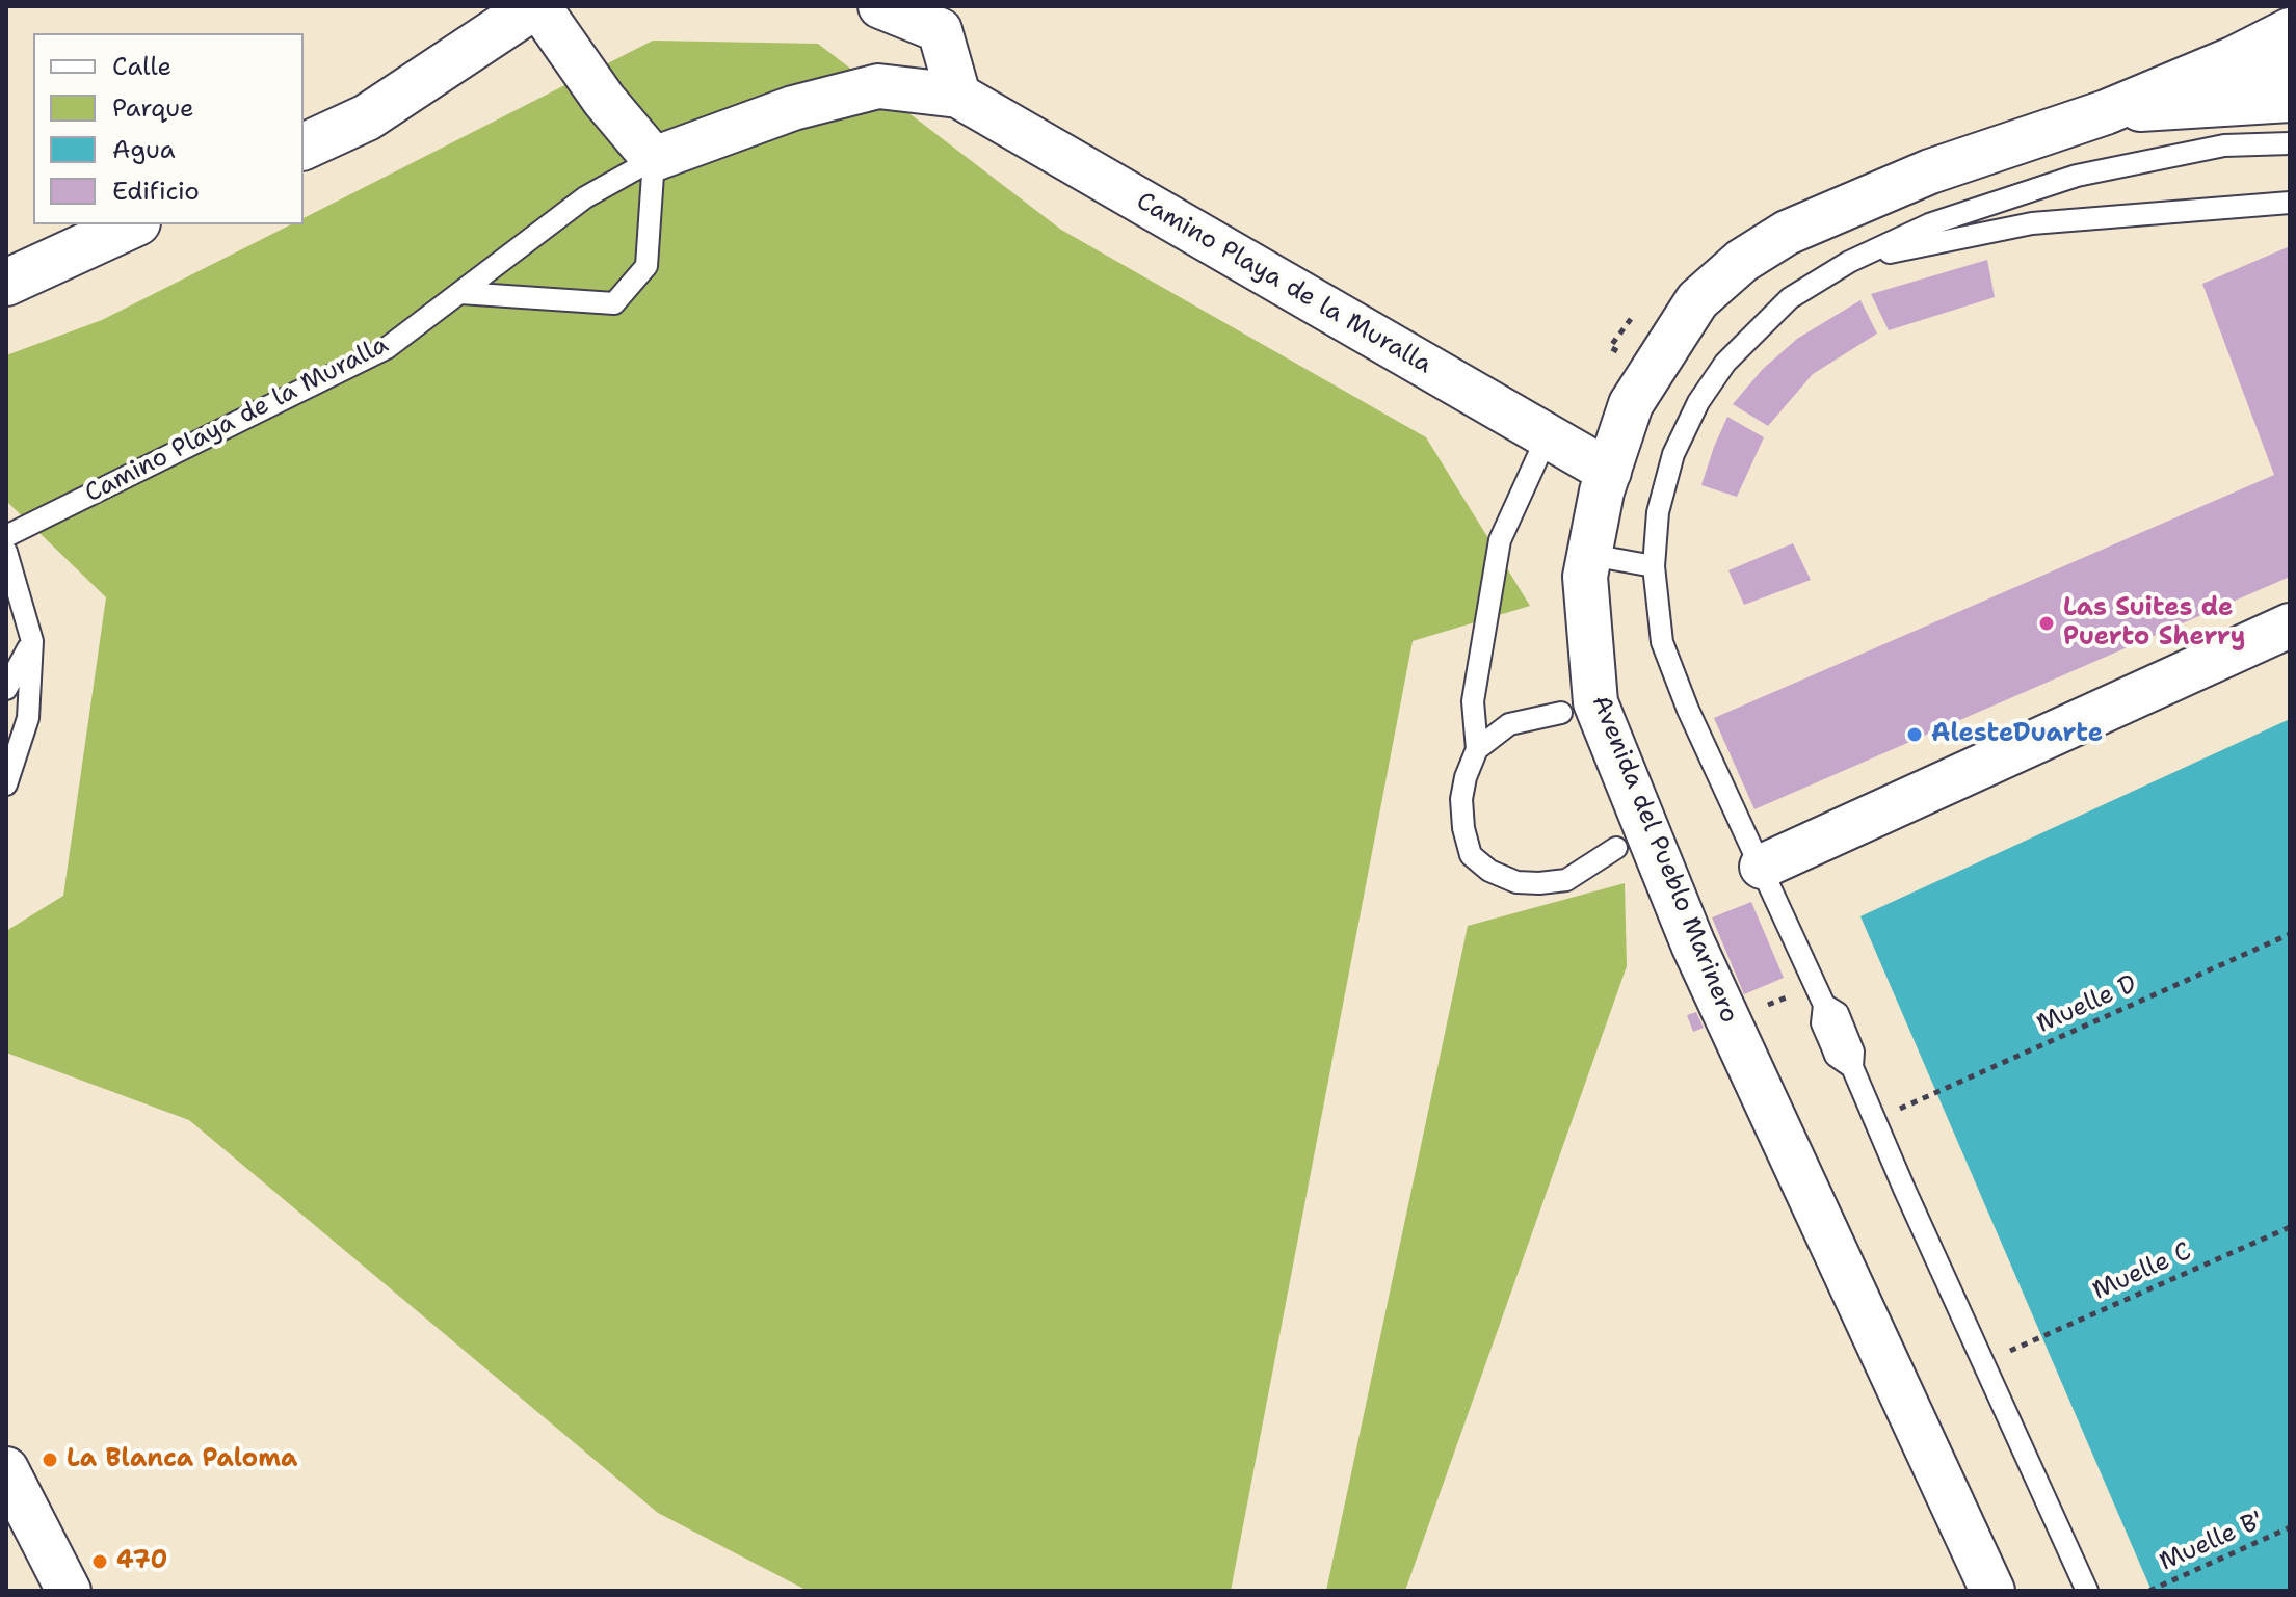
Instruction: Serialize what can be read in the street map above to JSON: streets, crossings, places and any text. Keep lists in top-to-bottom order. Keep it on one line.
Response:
{"streets":{"street":["Camino Playa de la Muralla","Avenida del Pueblo Marinero"],"path":["Muelle D","Muelle C","Muelle B'"]},"crossings":[["Camino Playa de la Muralla","Avenida del Pueblo Marinero"]],"places":["Las Suites de Puerto Sherry","AlesteDuarte","La Blanca Paloma","470"],"legend":["Calle","Parque","Agua","Edificio"]}
